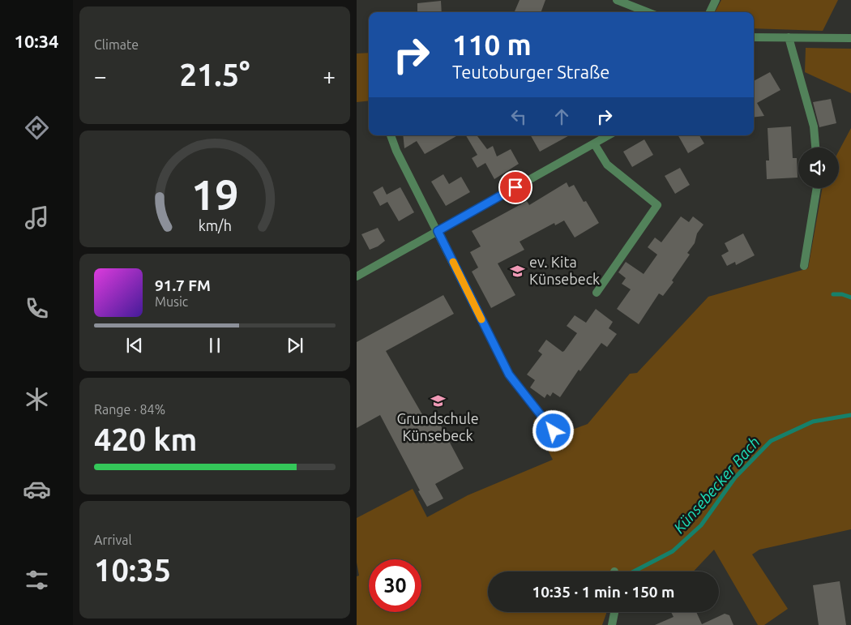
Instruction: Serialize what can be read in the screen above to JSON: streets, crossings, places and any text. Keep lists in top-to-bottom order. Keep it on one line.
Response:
{"water":["Künsebecker Bach"],"places":{"school or university":["ev. Kita Künsebeck","Grundschule Künsebeck"]},"page":{"tabs":"10:34","tile":["Climate",["Range · 84%","420 km"],["Arrival","10:35"]],"turn":["110 m","Teutoburger Straße"],"heat":["−","21.5°","+"],"song":["91.7 FM","Music"],"limit":"30","trip":"10:35 · 1 min · 150 m","gauge":["19","km/h"]}}
